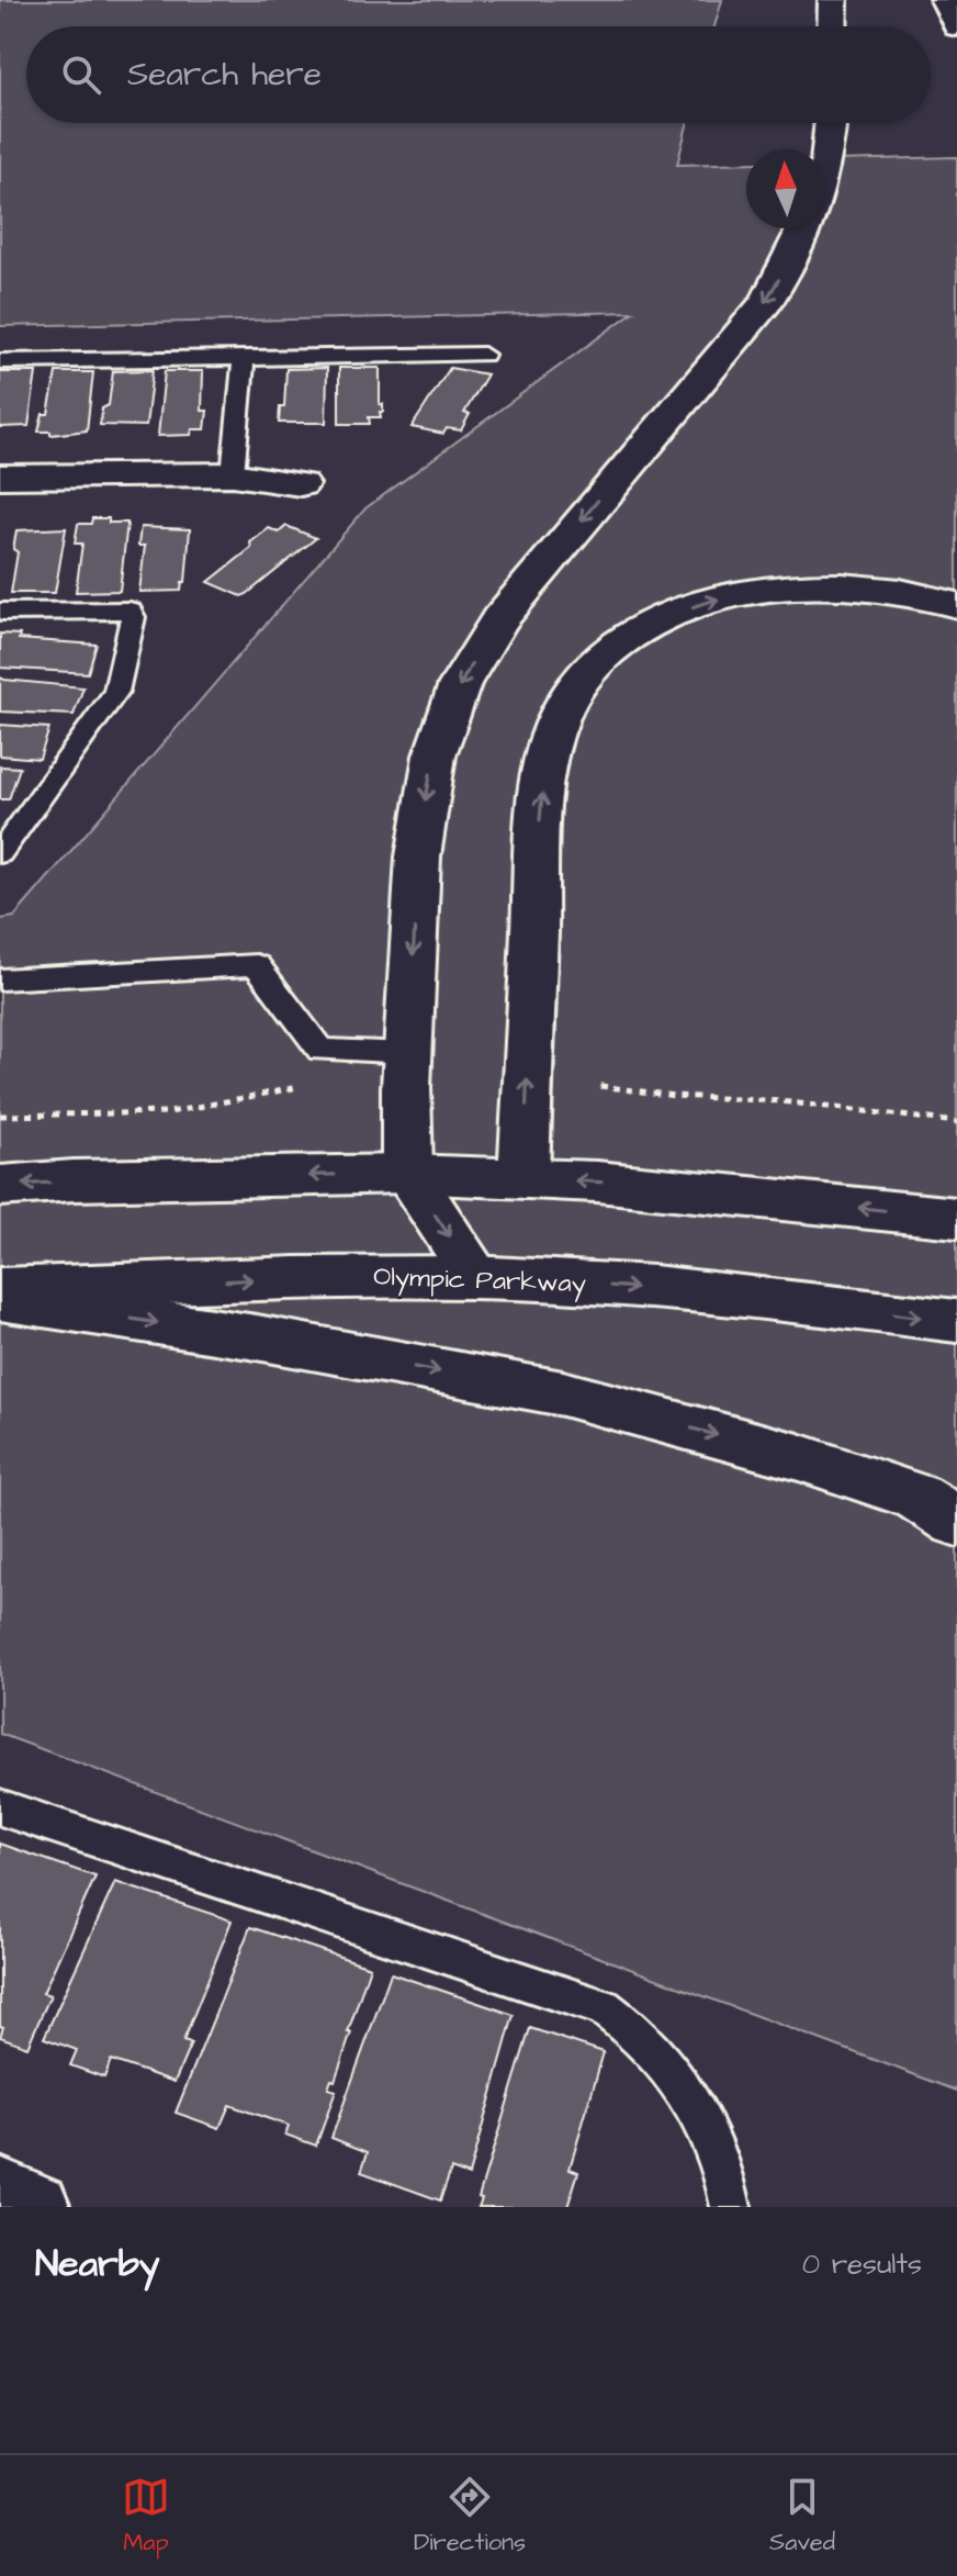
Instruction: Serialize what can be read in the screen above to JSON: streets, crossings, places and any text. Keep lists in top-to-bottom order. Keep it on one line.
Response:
{"streets":{"main road":["Olympic Parkway"]},"north":"top","page":{"search":"Search here","heading":["Nearby","0 results"],"nav":["Map","Directions","Saved"]}}
